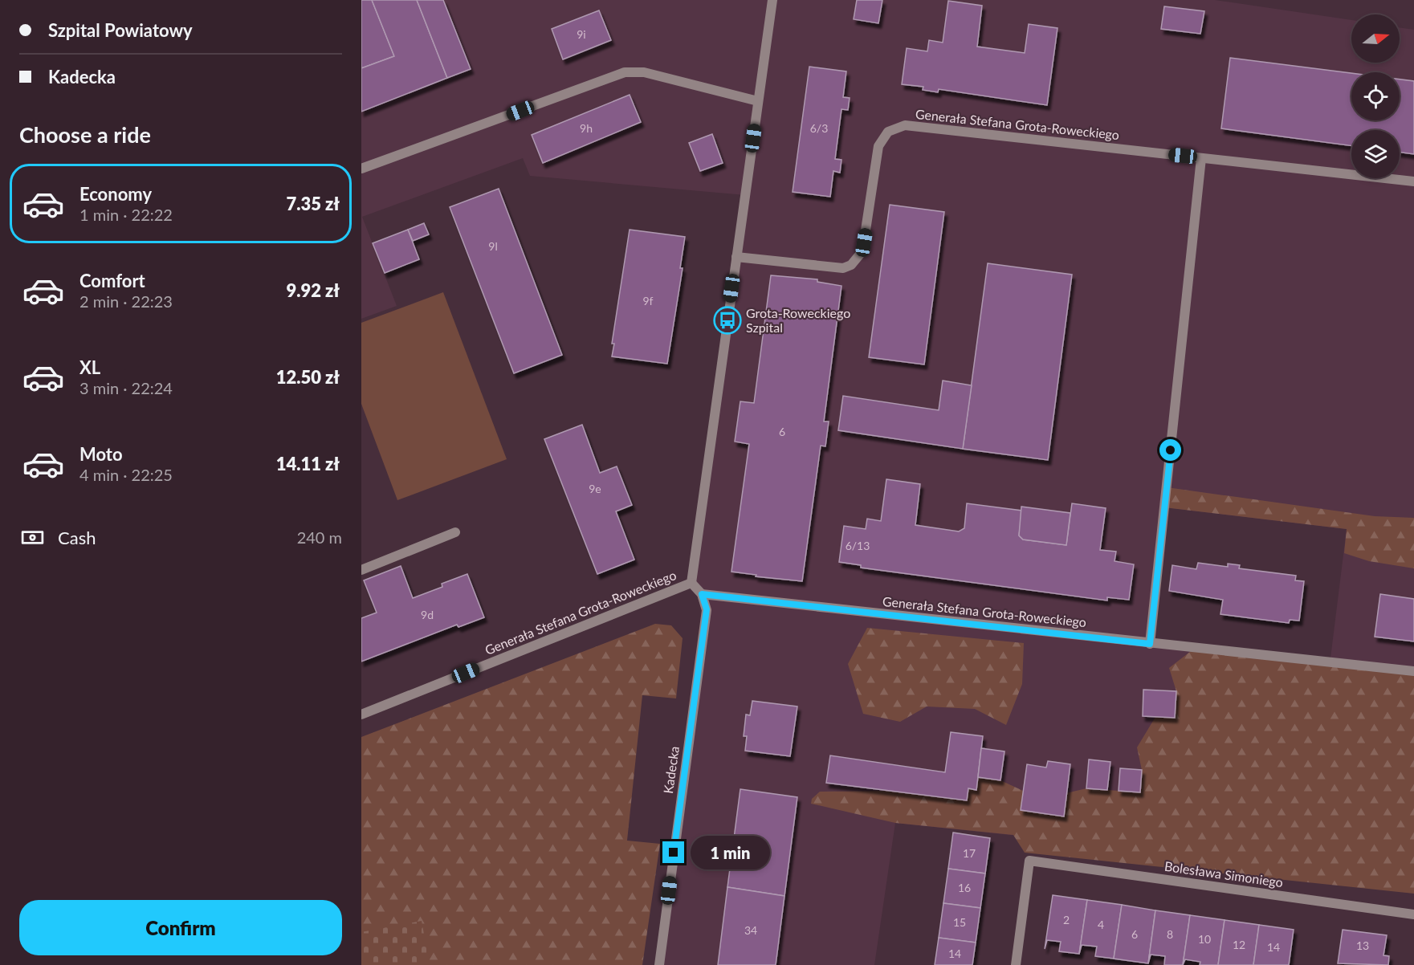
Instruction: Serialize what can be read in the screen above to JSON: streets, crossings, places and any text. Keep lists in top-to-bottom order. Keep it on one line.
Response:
{"streets":{"street":["Generała Stefana Grota-Roweckiego","Kadecka","Bolesława Simoniego"]},"crossings":[["Generała Stefana Grota-Roweckiego","Kadecka"]],"places":{"bus stop":["Grota-Roweckiego Szpital"]},"house_numbers":["9i","9h","6/3","9l","9f","6","9e","6/13","9d","17","16","2","15","4","34","6","8","10","12","13","14","14"],"north":"right","page":{"banner":["Szpital Powiatowy","Kadecka"],"heading":"Choose a ride","list":[{"name":"Economy","note":"1 min · 22:22","value":"7.35 zł"},{"name":"Comfort","note":"2 min · 22:23","value":"9.92 zł"},{"name":"XL","note":"3 min · 22:24","value":"12.50 zł"},{"name":"Moto","note":"4 min · 22:25","value":"14.11 zł"}],"pay":["Cash","240 m"],"bubble":"1 min","buttons":"Confirm"}}
